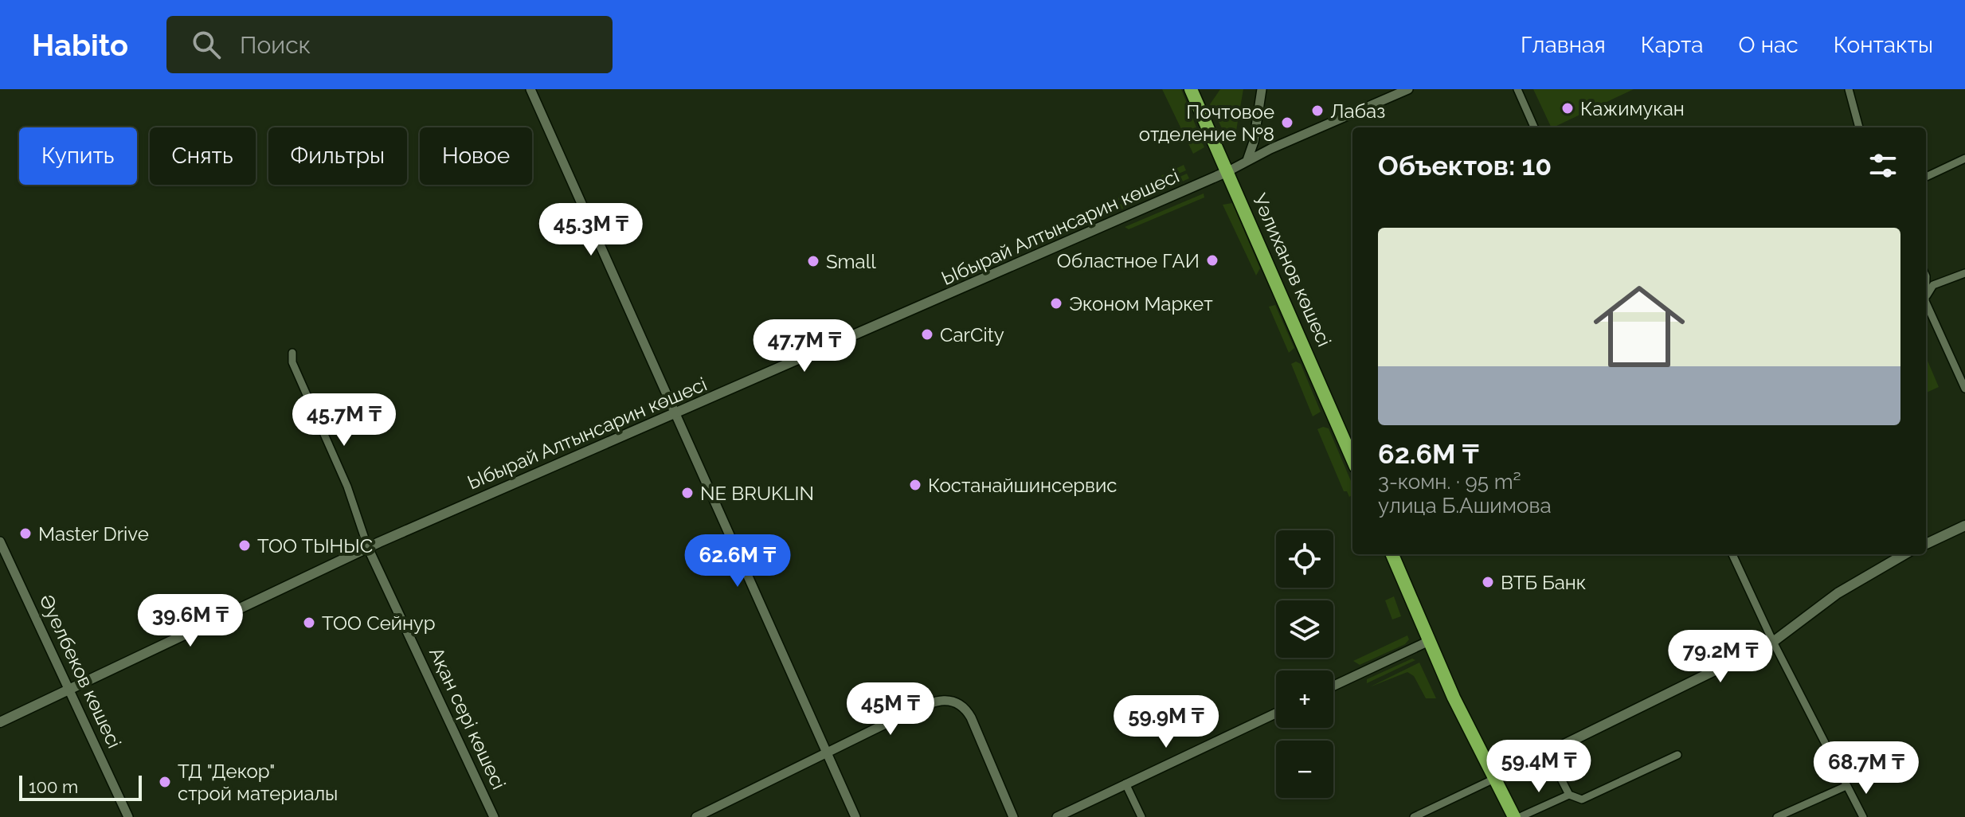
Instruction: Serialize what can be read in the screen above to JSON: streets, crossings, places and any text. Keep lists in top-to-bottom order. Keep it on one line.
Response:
{"streets":{"highway":["Уәлиханов көшесі"],"main road":["Ыбырай Алтынсарин көшесі"],"street":["Әуелбеков көшесі","Ақан сері көшесі"]},"crossings":[["Ыбырай Алтынсарин көшесі","Уәлиханов көшесі"],["Ыбырай Алтынсарин көшесі","Әуелбеков көшесі"],["Ыбырай Алтынсарин көшесі","Ақан сері көшесі"]],"places":["Кажимукан","Лабаз","Почтовое отделение №8","Областное ГАИ","Small","Эконом Маркет","CarCity","Костанайшинсервис","NE BRUKLIN","Master Drive","ТОО ТЫНЫС","ВТБ Банк","ТОО Сейнур","ТД \"Декор\" строй материалы"],"scale_bar":"100 m","page":{"header":"Habito","search":"Поиск","nav":["Главная","Карта","О нас","Контакты"],"chip":["Купить","Снять","Фильтры","Новое"],"heading":"Объектов: 10","price":["45.3M ₸","47.7M ₸","45.7M ₸","62.6M ₸","39.6M ₸","79.2M ₸","45M ₸","59.9M ₸","59.4M ₸","68.7M ₸"],"list":[{"name":"62.6M ₸","note":"3-комн. · 95 m² · улица Б.Ашимова"}],"map_buttons":["+","−"],"scale":"100 m"}}
